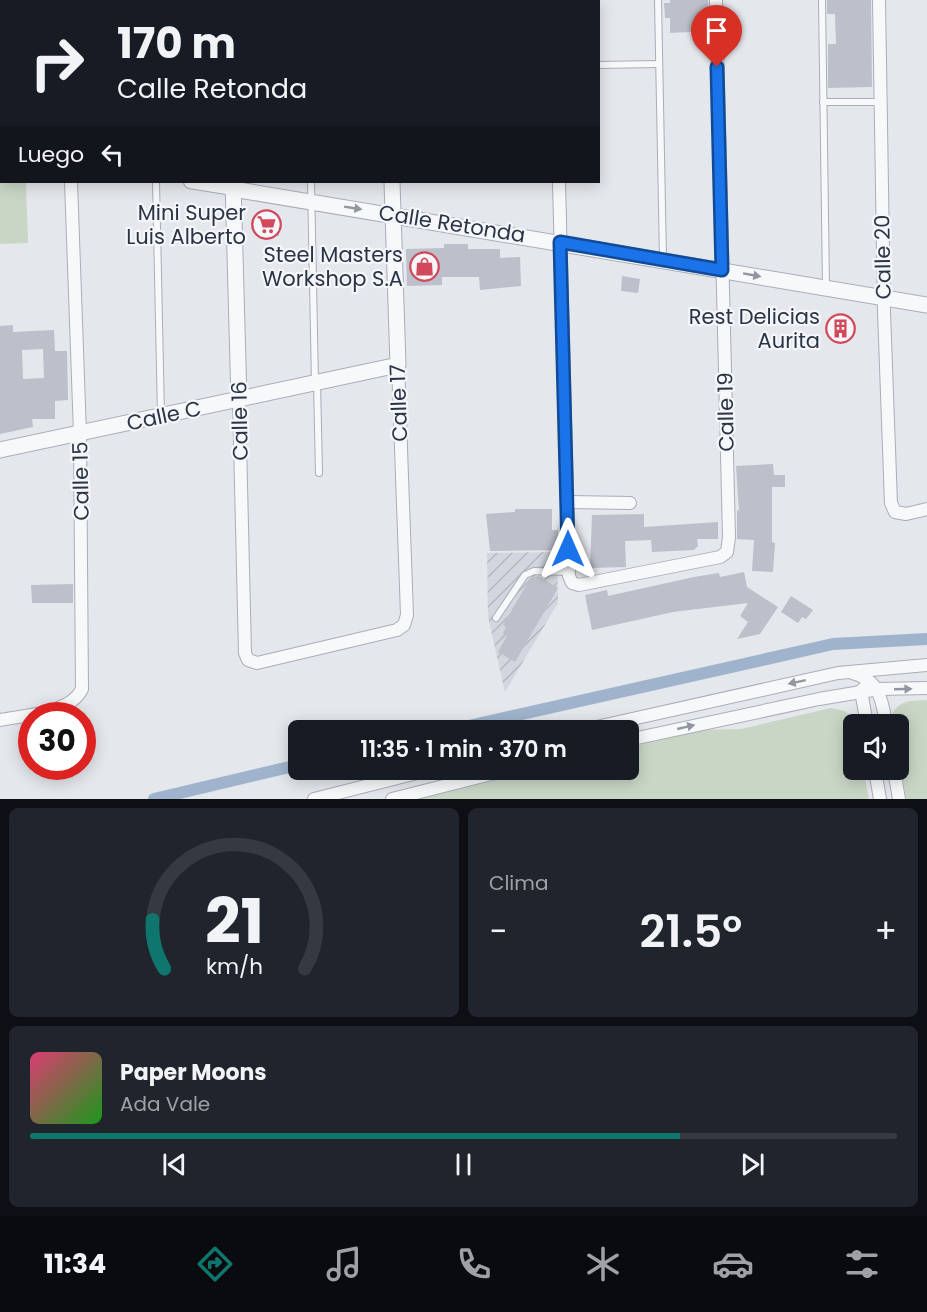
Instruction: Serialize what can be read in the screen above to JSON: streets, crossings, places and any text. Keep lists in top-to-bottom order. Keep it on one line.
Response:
{"streets":{"street":["Calle Retonda","Calle 20","Calle 17","Calle 19","Calle C","Calle 16","Calle 15"]},"crossings":[["Calle Retonda","Calle 20"],["Calle Retonda","Calle 17"],["Calle Retonda","Calle 19"],["Calle Retonda","Calle 16"],["Calle 17","Calle C"],["Calle 17","Calle 16"],["Calle C","Calle 16"],["Calle C","Calle 15"]],"places":{"supermarket":["Mini Super Luis Alberto"],"shop":["Steel Masters Workshop S.A"],"building":["Rest Delicias Aurita"]},"page":{"turn":["170 m","Calle Retonda"],"then":"Luego","limit":"30","trip":"11:35 · 1 min · 370 m","tile":"Clima","heat":["−","21.5°","+"],"song":["Paper Moons","Ada Vale"],"tabs":"11:34","gauge":["21","km/h"]}}
